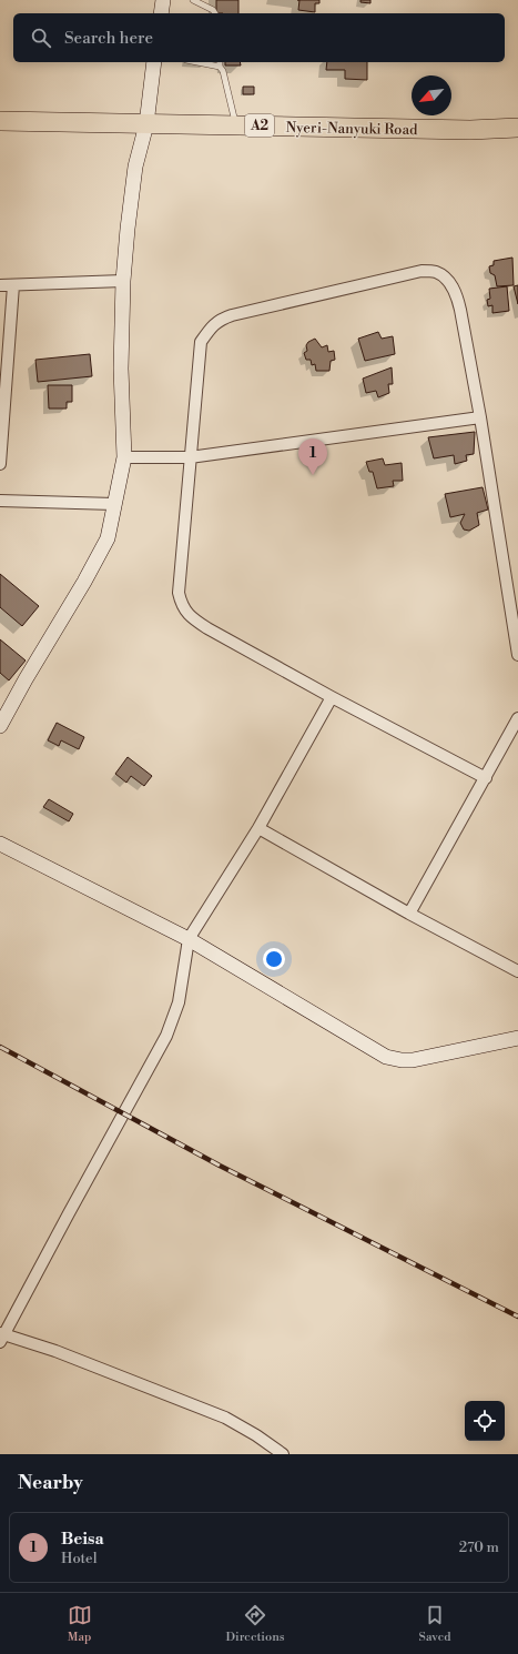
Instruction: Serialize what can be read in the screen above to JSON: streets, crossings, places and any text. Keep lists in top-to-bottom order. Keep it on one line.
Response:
{"streets":{"highway":["A2","Nyeri-Nanyuki Road"]},"north":"bottom left","page":{"search":"Search here","pins":"1","heading":"Nearby","list":[{"mark":"1","name":"Beisa","note":"Hotel","value":"270 m"}],"nav":["Map","Directions","Saved"]}}
